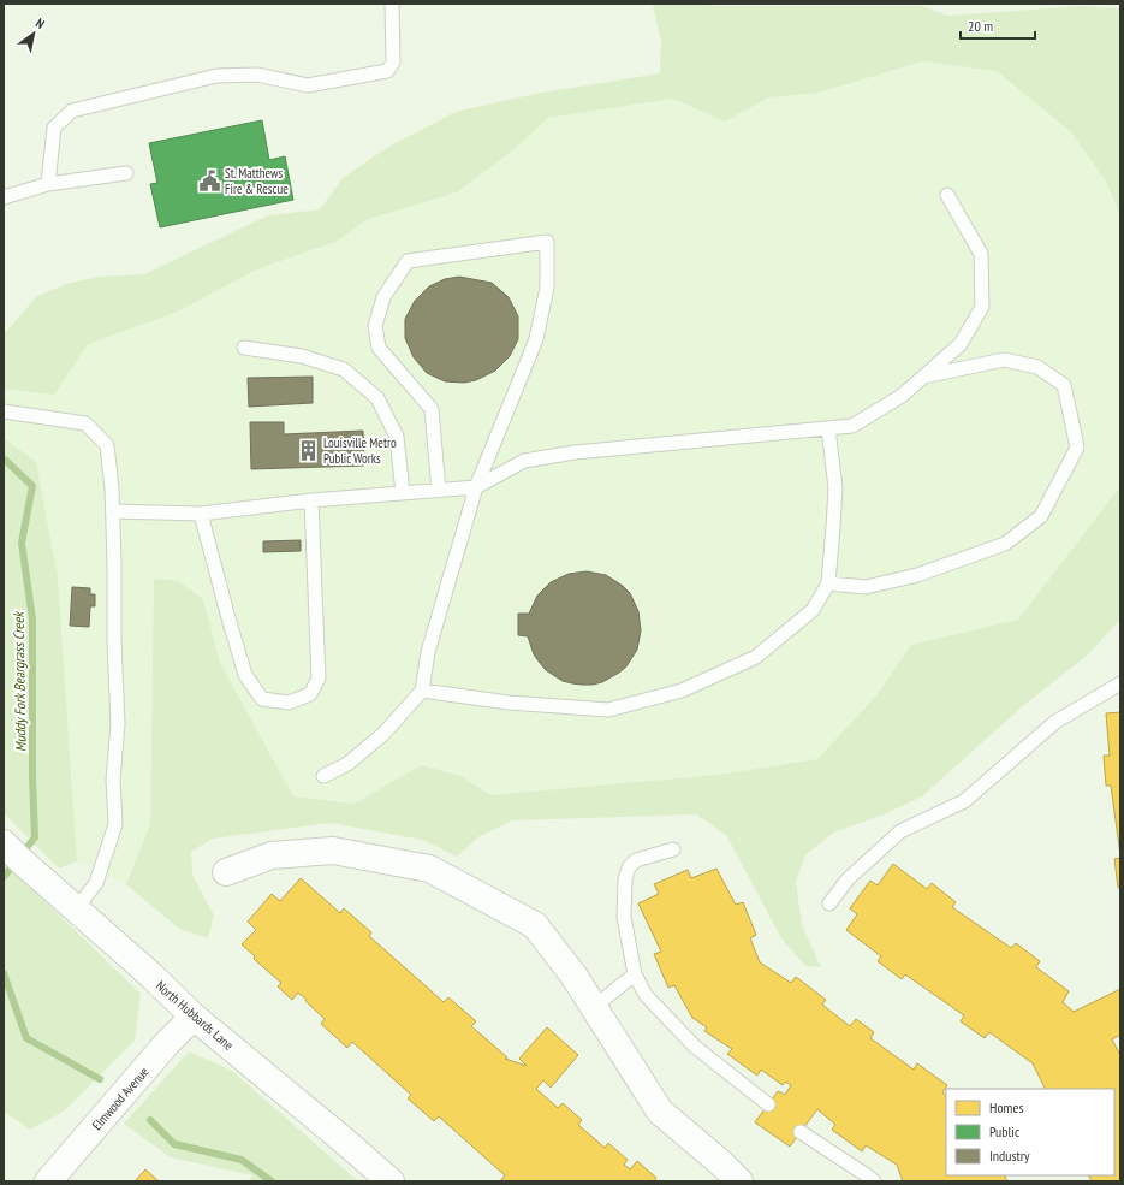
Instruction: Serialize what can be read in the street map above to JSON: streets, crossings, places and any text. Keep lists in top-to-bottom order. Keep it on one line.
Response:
{"streets":{"street":["North Hubbards Lane","Elmwood Avenue"]},"crossings":[["North Hubbards Lane","Elmwood Avenue"]],"water":["Muddy Fork Beargrass Creek"],"places":{"public building":["St. Matthews Fire & Rescue"],"building":["Louisville Metro Public Works"]},"legend":["Homes","Public","Industry"],"scale_bar":"20 m","north":"top right"}
